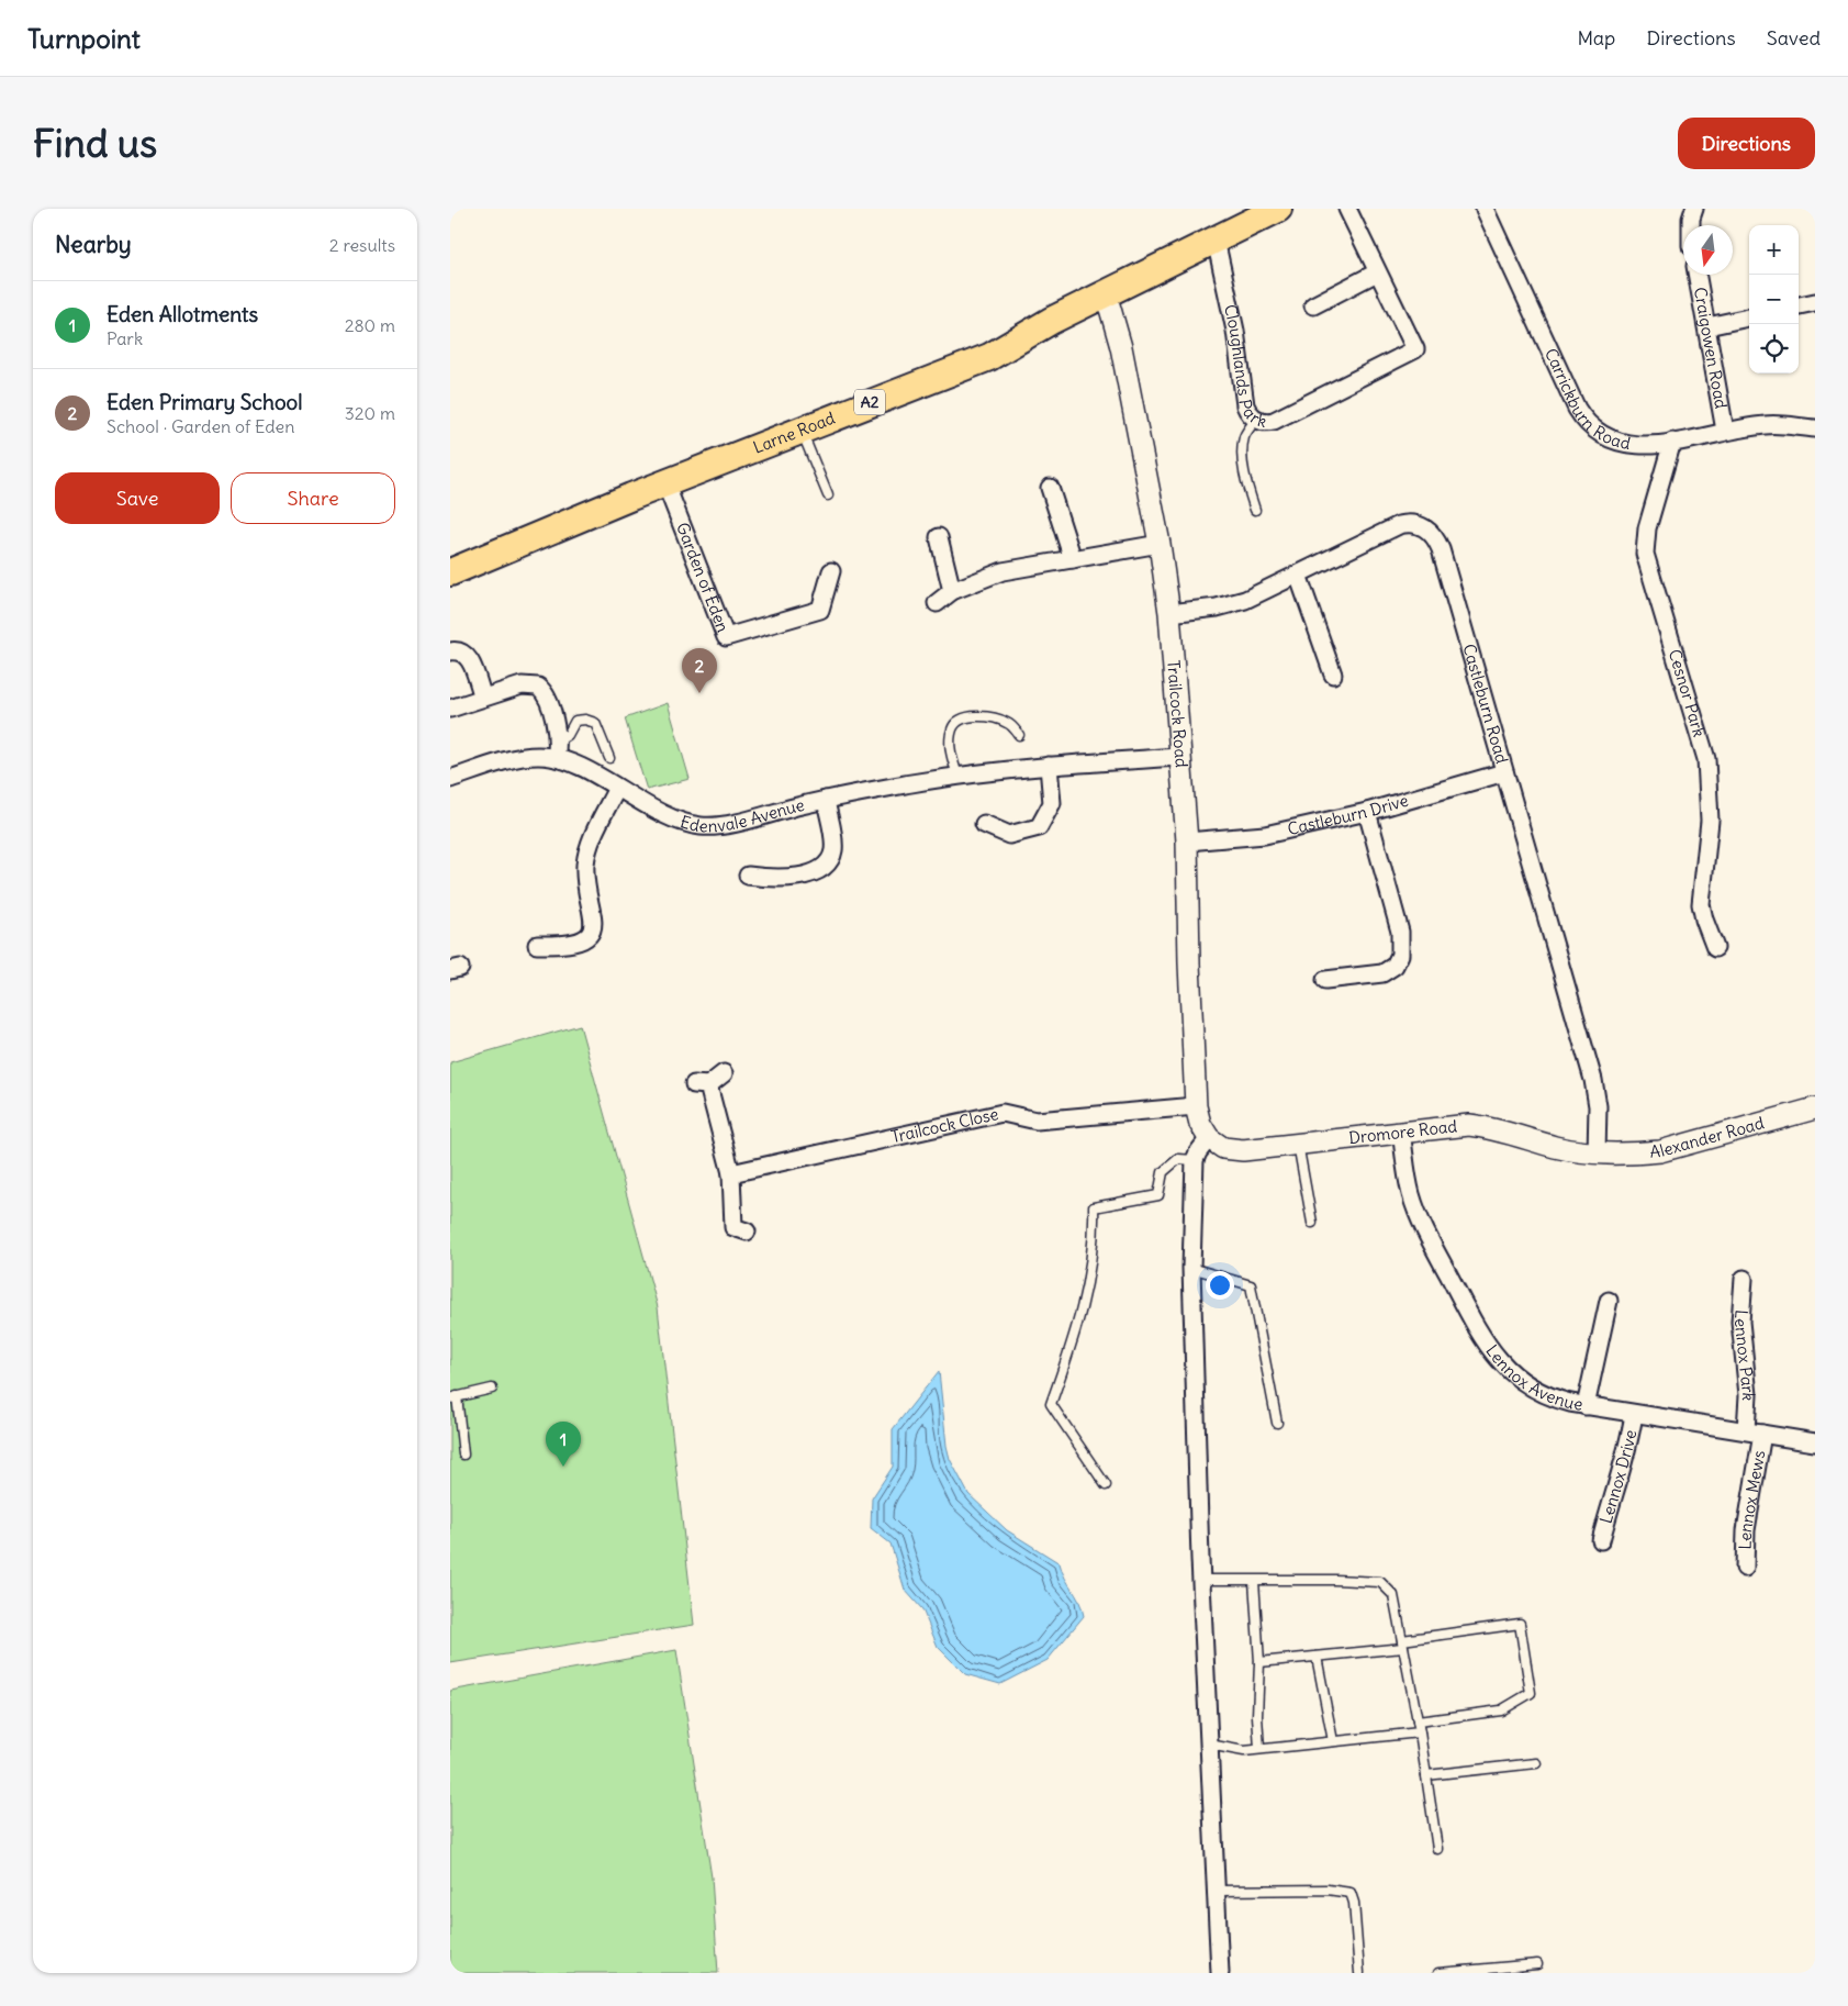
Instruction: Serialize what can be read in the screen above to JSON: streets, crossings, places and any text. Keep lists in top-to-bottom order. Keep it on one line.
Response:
{"streets":{"main road":["A2","Larne Road"],"street":["Craigowen Road","Cloughlands Park","Carrickburn Road","Garden of Eden","Cesnor Park","Castleburn Road","Trailcock Road","Edenvale Avenue","Castleburn Drive","Trailcock Close","Dromore Road","Alexander Road","Lennox Park","Lennox Avenue","Lennox Drive","Lennox Mews"]},"crossings":[["Craigowen Road","Carrickburn Road"],["Cloughlands Park","Larne Road"],["Carrickburn Road","Cesnor Park"],["Larne Road","Garden of Eden"],["Larne Road","Trailcock Road"],["Castleburn Road","Trailcock Road"],["Castleburn Road","Castleburn Drive"],["Castleburn Road","Dromore Road"],["Castleburn Road","Alexander Road"],["Trailcock Road","Edenvale Avenue"],["Trailcock Road","Castleburn Drive"],["Trailcock Road","Trailcock Close"],["Trailcock Road","Dromore Road"],["Dromore Road","Alexander Road"],["Dromore Road","Lennox Avenue"],["Lennox Park","Lennox Avenue"],["Lennox Park","Lennox Mews"],["Lennox Avenue","Lennox Drive"],["Lennox Avenue","Lennox Mews"]],"north":"bottom","page":{"header":"Turnpoint","nav":["Map","Directions","Saved"],"buttons":["Directions",["Save","Share"]],"title":"Find us","heading":["Nearby","2 results"],"map_buttons":["+","−"],"list":[{"mark":"1","name":"Eden Allotments","note":"Park","value":"280 m"},{"mark":"2","name":"Eden Primary School","note":"School · Garden of Eden","value":"320 m"}],"pins":["2","1"]}}
